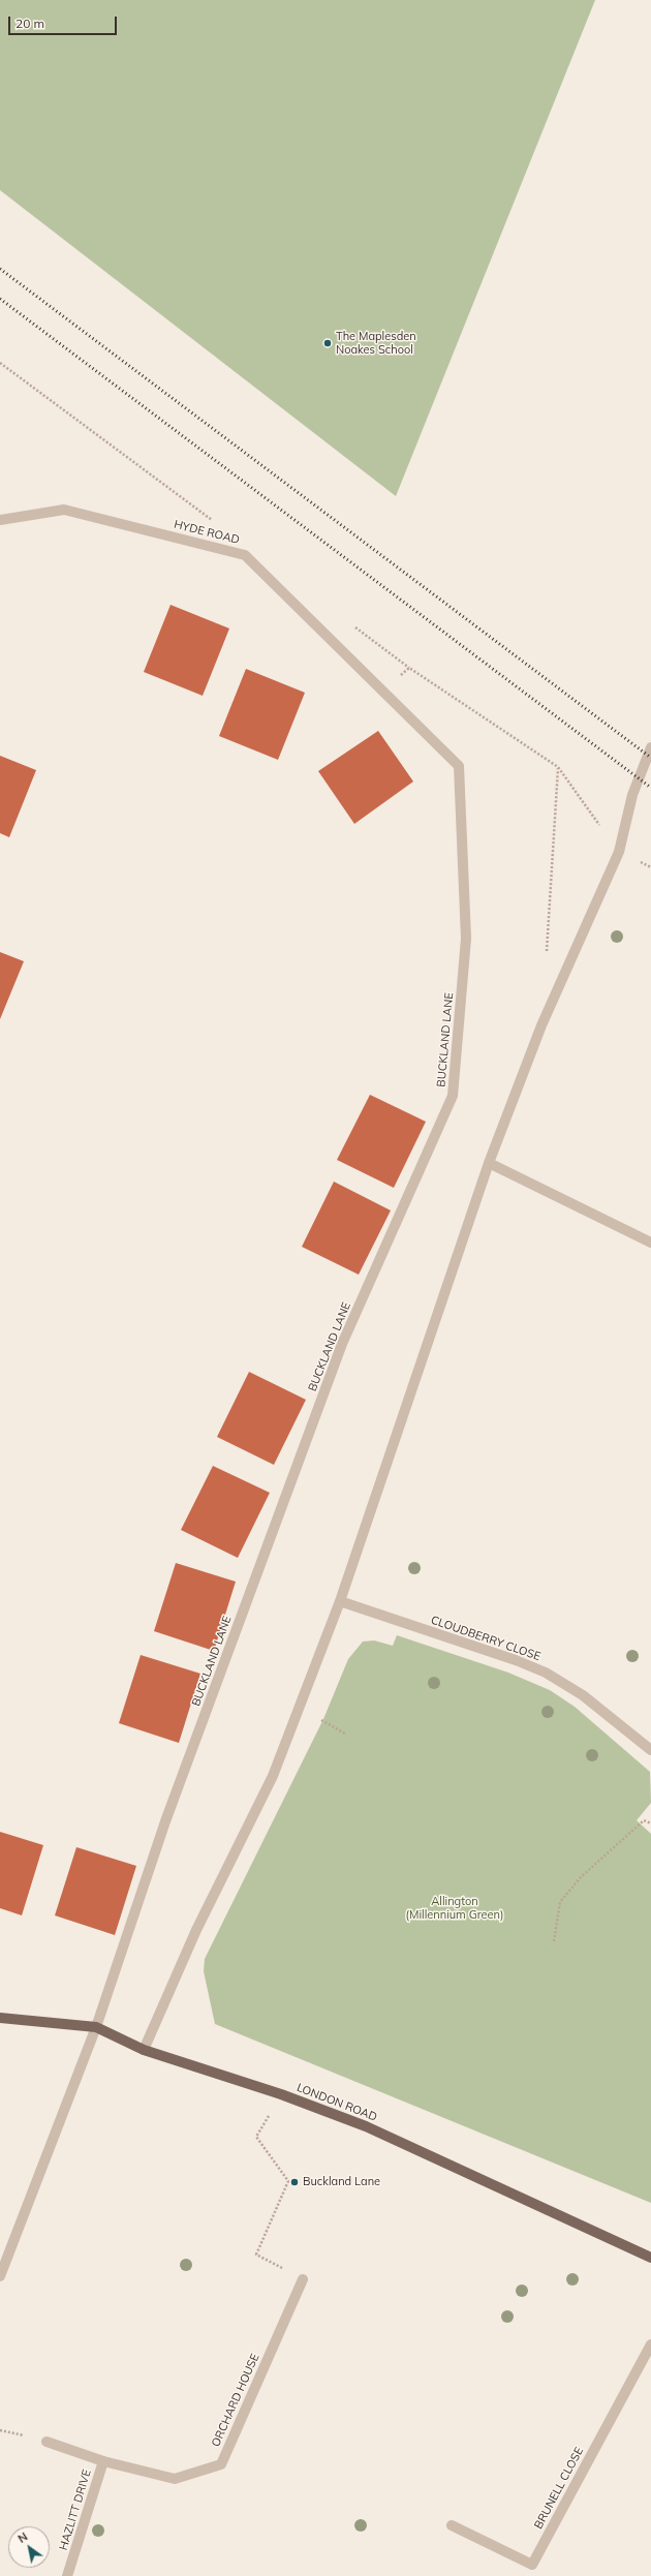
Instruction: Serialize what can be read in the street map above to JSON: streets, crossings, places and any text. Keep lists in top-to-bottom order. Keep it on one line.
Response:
{"streets":{"main road":["LONDON ROAD"],"street":["HYDE ROAD","BUCKLAND LANE","CLOUDBERRY CLOSE","ORCHARD HOUSE","BRUNELL CLOSE","HAZLITT DRIVE"]},"crossings":[["HYDE ROAD","BUCKLAND LANE"],["BUCKLAND LANE","LONDON ROAD"],["ORCHARD HOUSE","HAZLITT DRIVE"]],"parks":["Allington (Millennium Green)"],"places":["The Maplesden Noakes School","Buckland Lane"],"scale_bar":"20 m","north":"top left"}
